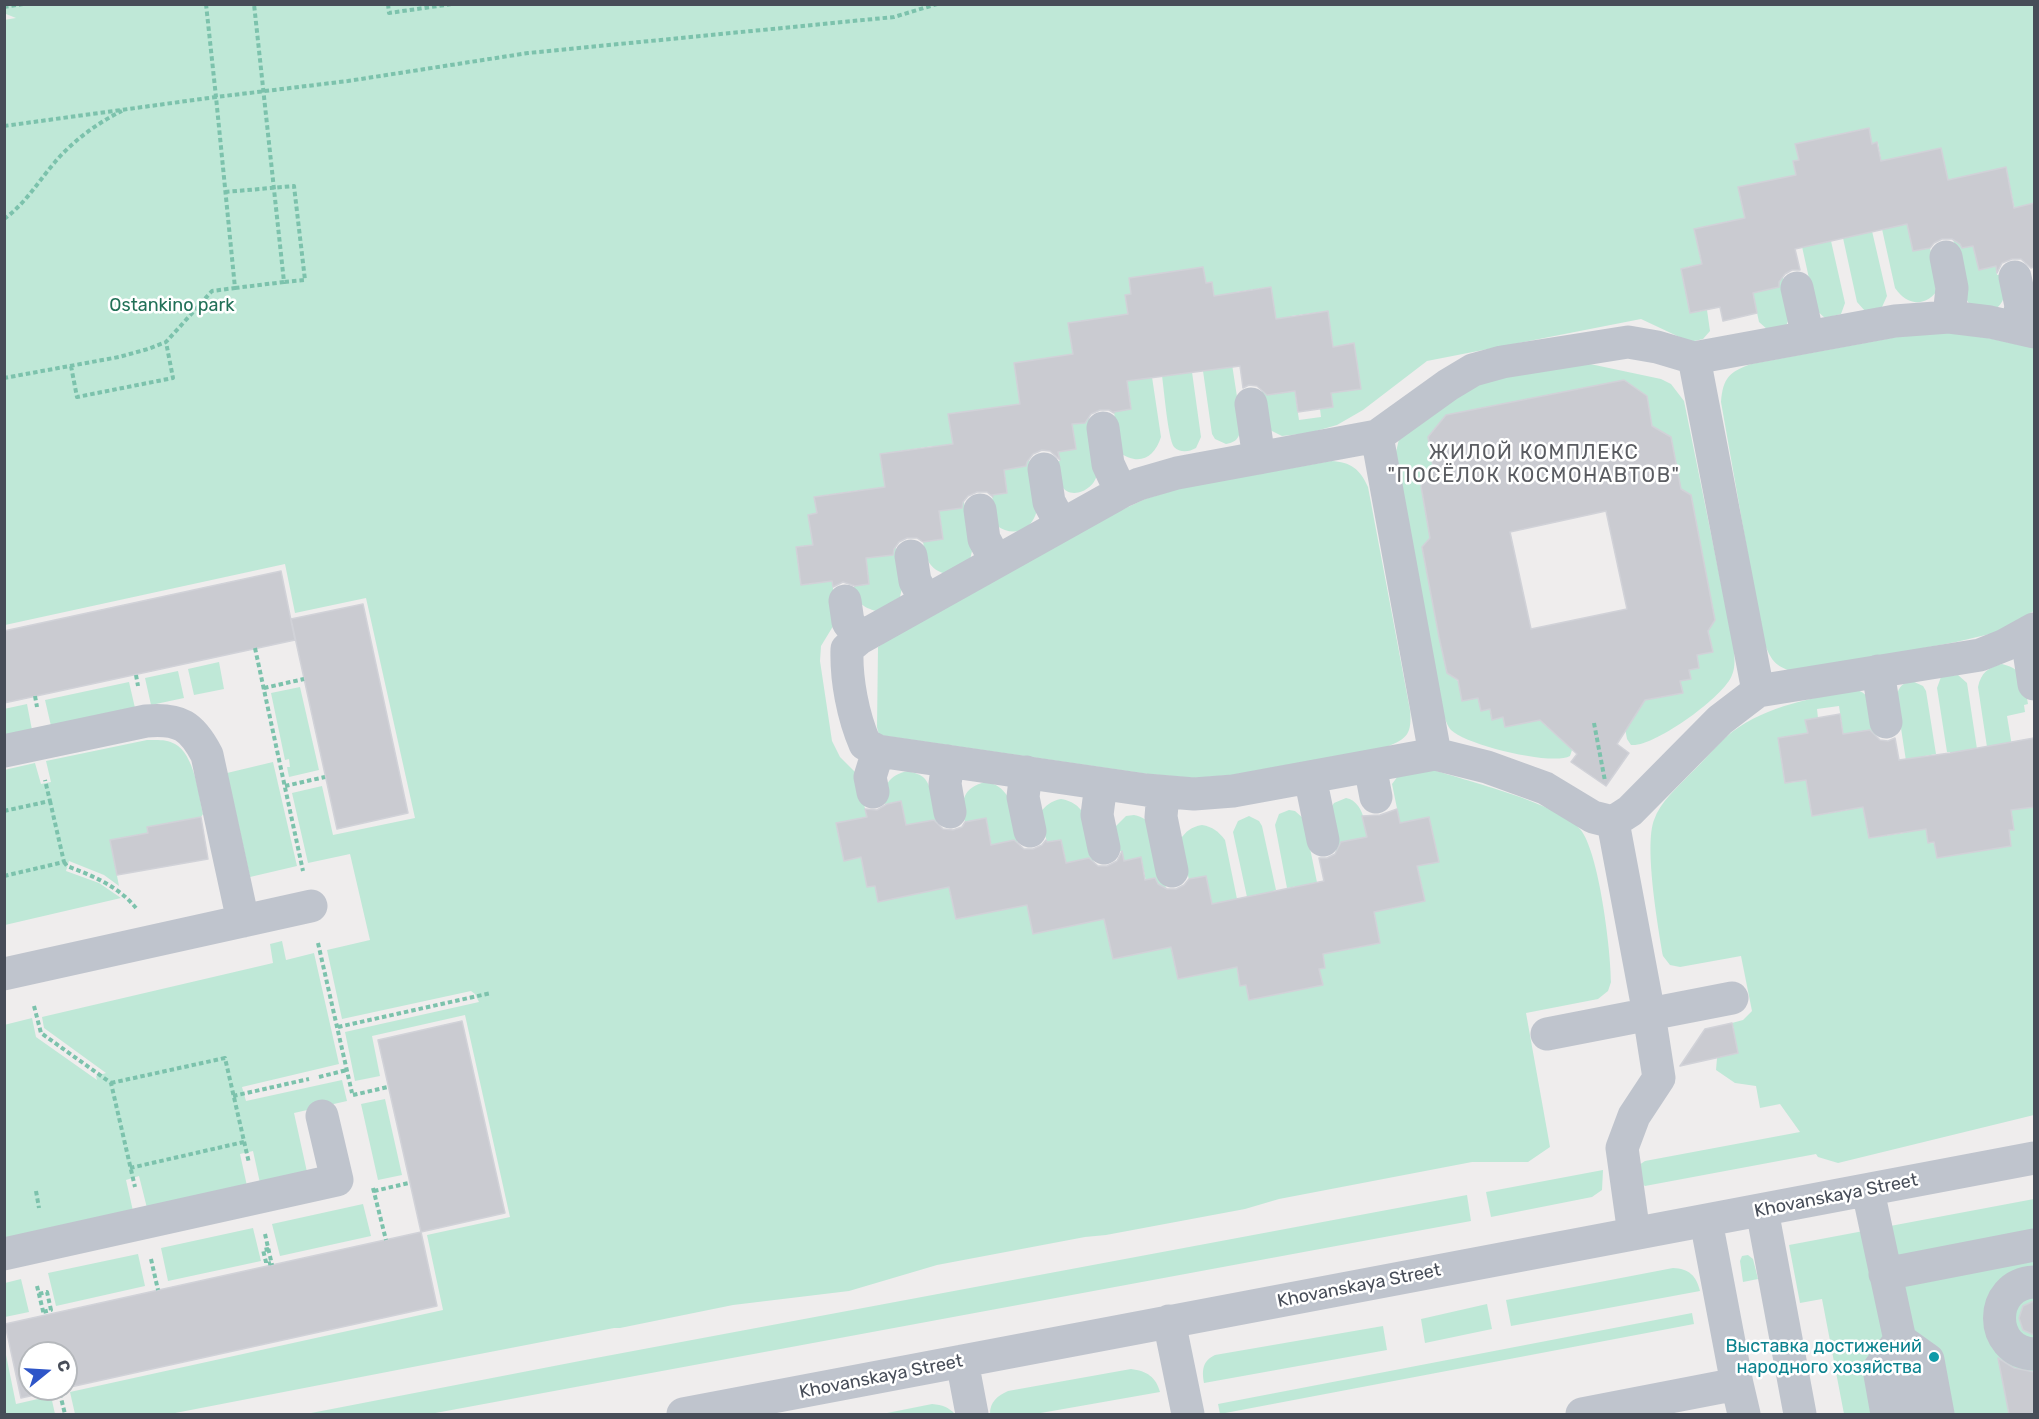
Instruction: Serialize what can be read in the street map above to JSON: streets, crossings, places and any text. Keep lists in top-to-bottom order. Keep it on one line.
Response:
{"streets":{"street":["Khovanskaya Street"]},"districts":["ЖИЛОЙ КОМПЛЕКС \"ПОСЁЛОК КОСМОНАВТОВ\""],"parks":["Ostankino park"],"places":["Выставка достижений народного хозяйства"],"north":"right"}
